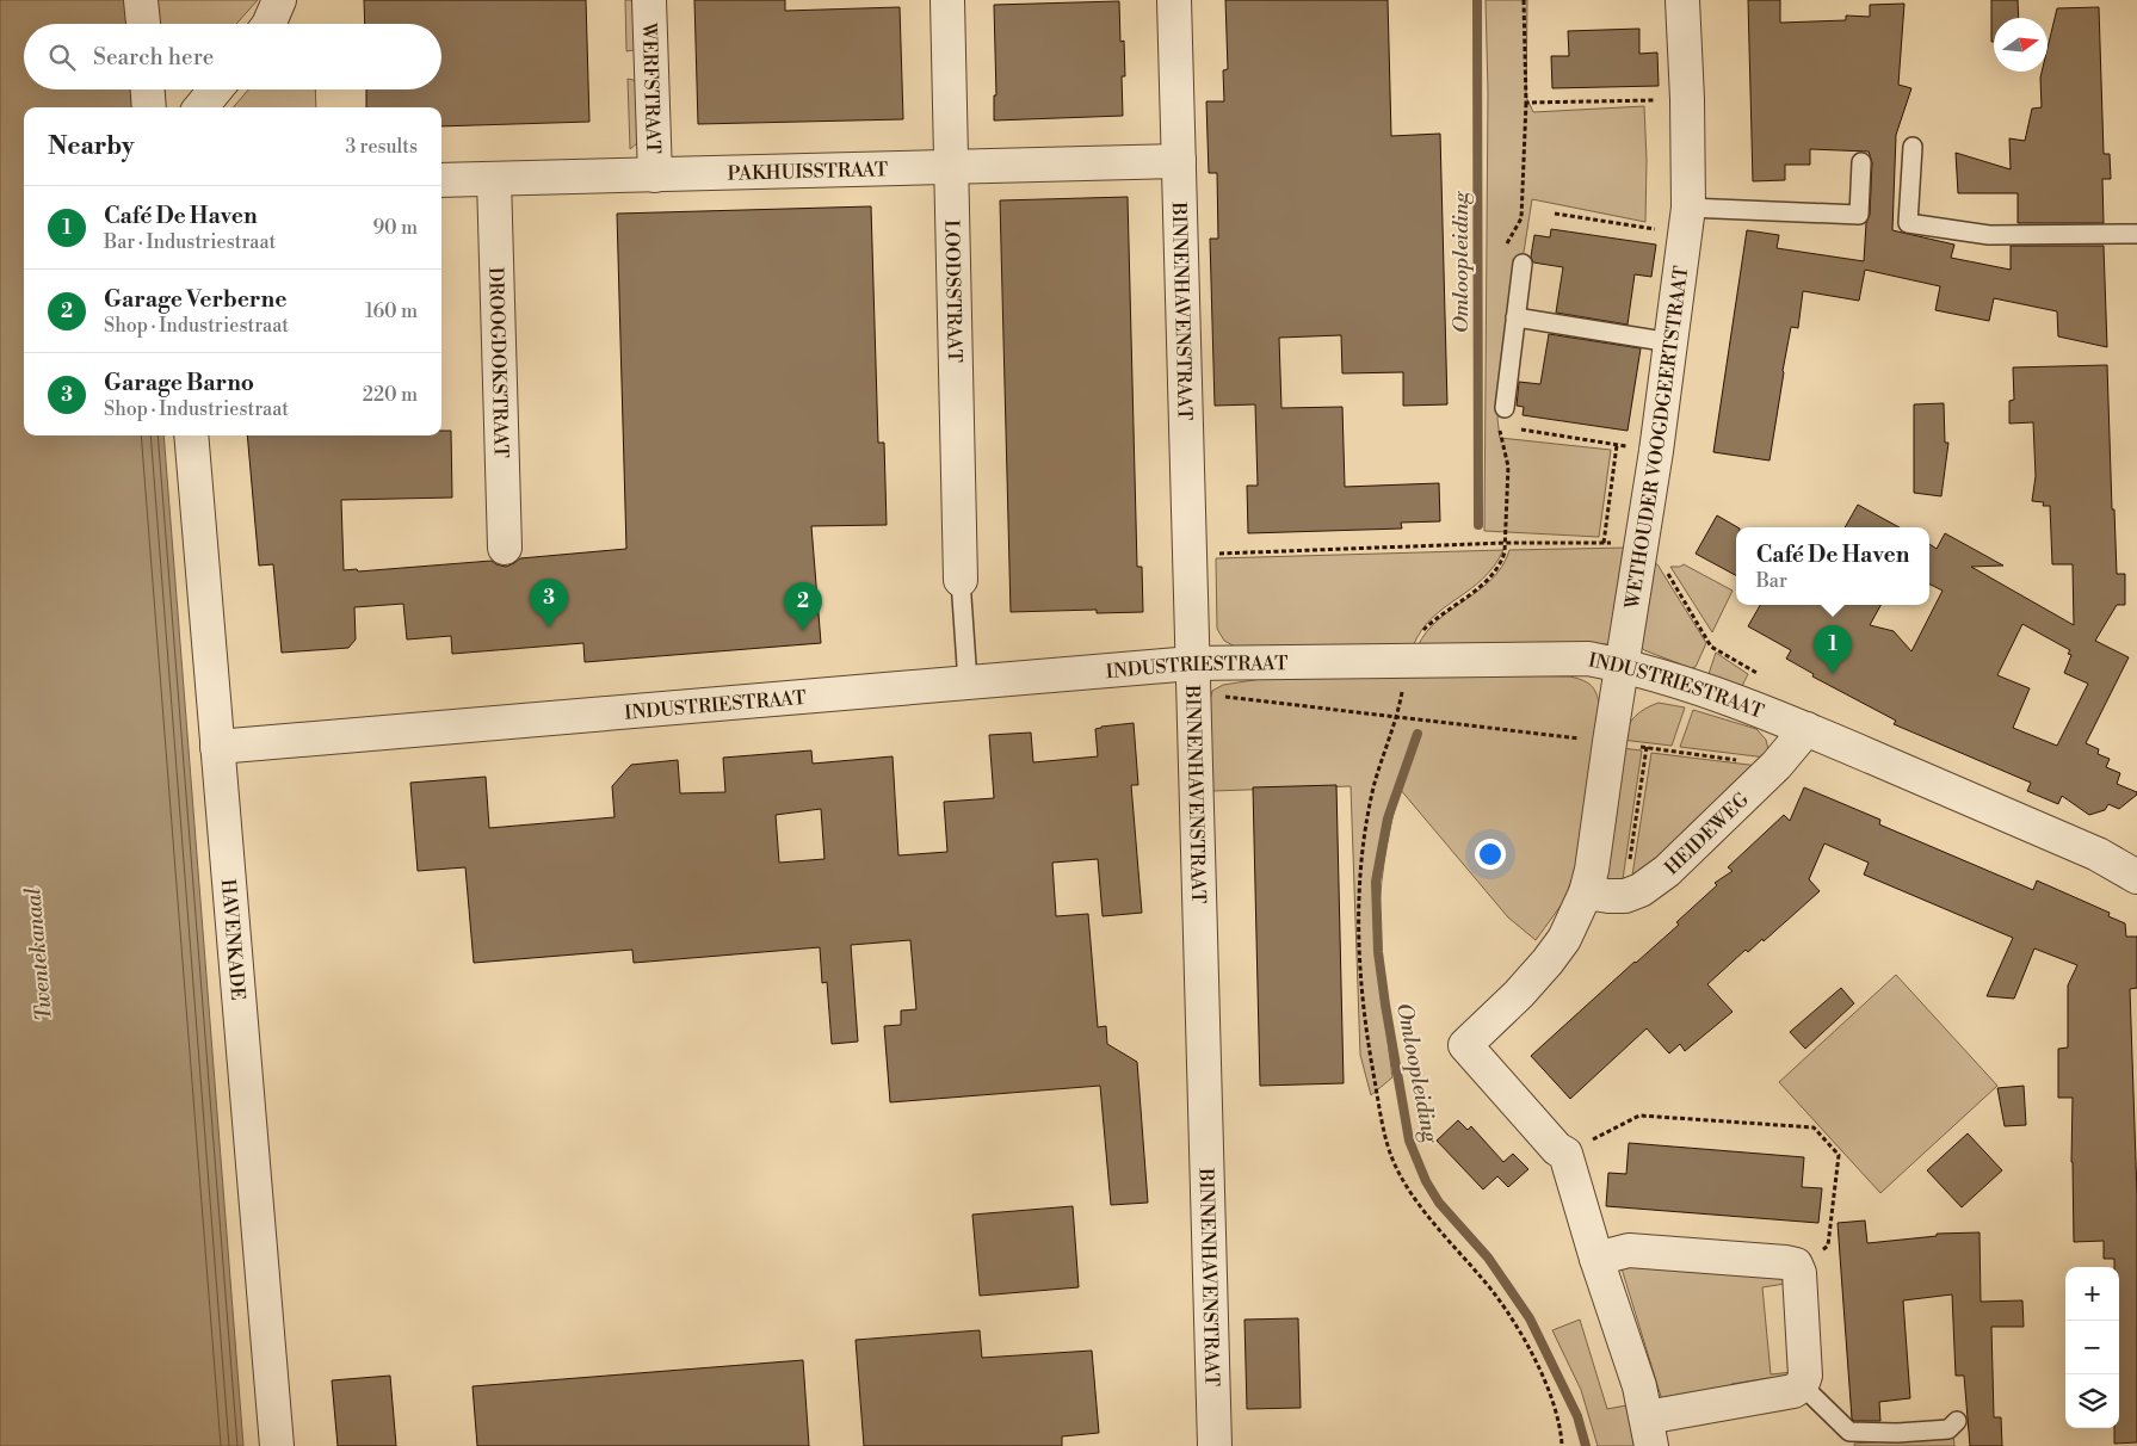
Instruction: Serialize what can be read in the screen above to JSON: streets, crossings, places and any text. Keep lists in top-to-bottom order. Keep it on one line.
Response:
{"streets":{"street":["WERFSTRAAT","PAKHUISSTRAAT","LOODSSTRAAT","BINNENHAVENSTRAAT","DROOGDOKSTRAAT","WETHOUDER VOOGDGEERTSTRAAT","INDUSTRIESTRAAT","HEIDEWEG","HAVENKADE"]},"crossings":[["WERFSTRAAT","PAKHUISSTRAAT"],["PAKHUISSTRAAT","LOODSSTRAAT"],["PAKHUISSTRAAT","BINNENHAVENSTRAAT"],["PAKHUISSTRAAT","DROOGDOKSTRAAT"],["BINNENHAVENSTRAAT","INDUSTRIESTRAAT"],["WETHOUDER VOOGDGEERTSTRAAT","INDUSTRIESTRAAT"],["INDUSTRIESTRAAT","HEIDEWEG"],["INDUSTRIESTRAAT","HAVENKADE"]],"water":["Omloopleiding","Twentekanaal"],"north":"right","page":{"search":"Search here","heading":["Nearby","3 results"],"list":[{"mark":"1","name":"Café De Haven","note":"Bar · Industriestraat","value":"90 m"},{"mark":"2","name":"Garage Verberne","note":"Shop · Industriestraat","value":"160 m"},{"mark":"3","name":"Garage Barno","note":"Shop · Industriestraat","value":"220 m"}],"popup":["Café De Haven","Bar"],"pins":["3","2","1"],"map_buttons":["+","−"]}}
